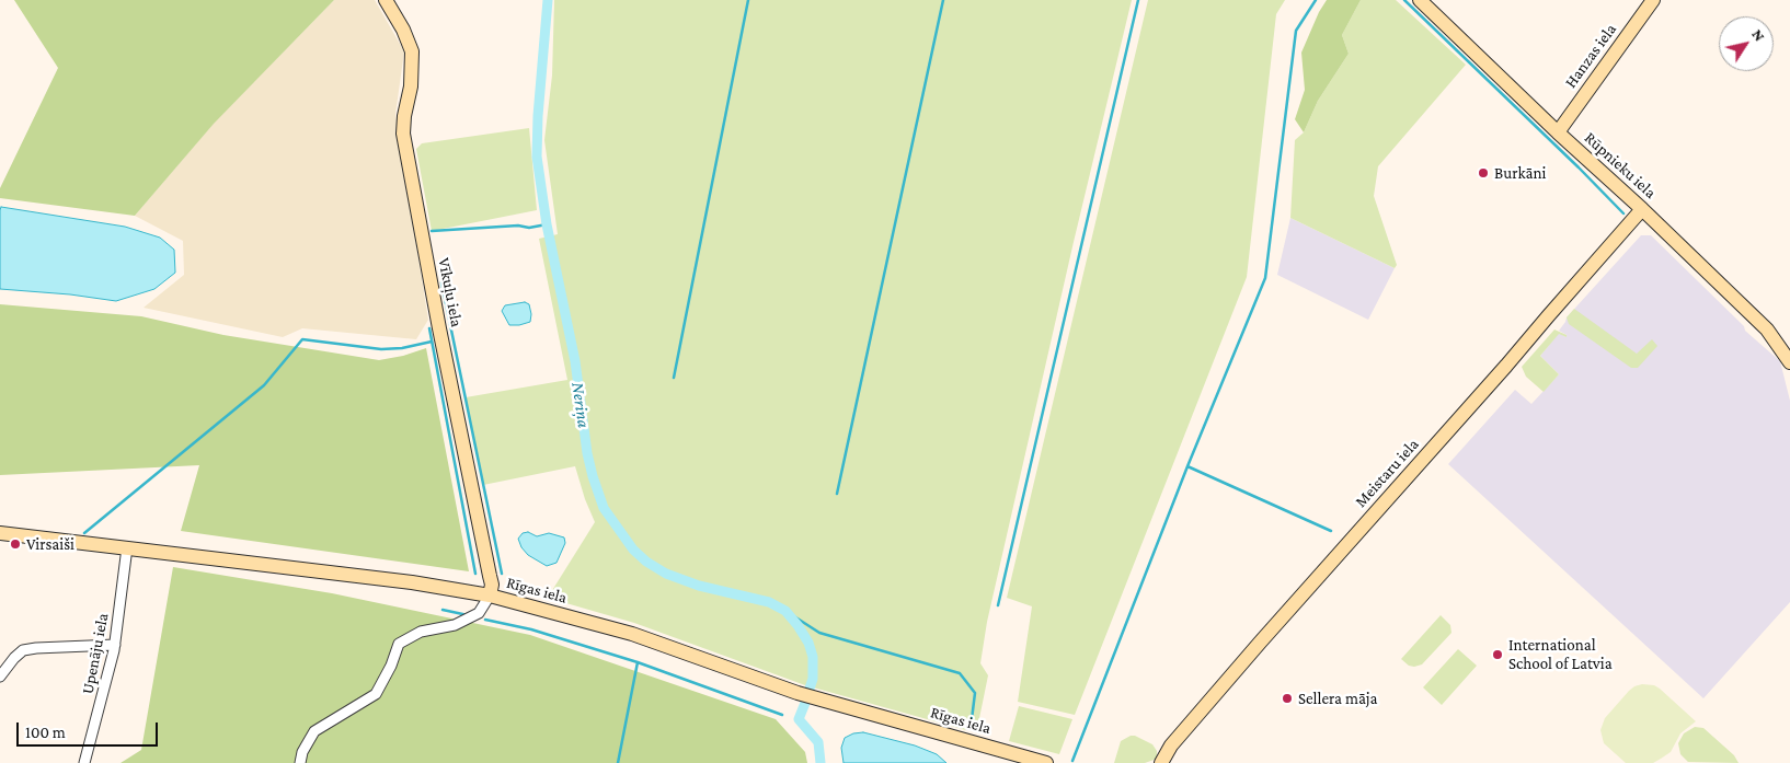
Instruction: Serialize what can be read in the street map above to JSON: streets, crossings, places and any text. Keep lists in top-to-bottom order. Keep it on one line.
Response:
{"streets":{"street":["Hanzas iela","Rūpnieku iela","Vīkuļu iela","Meistaru iela","Rīgas iela","Upenāju iela"]},"crossings":[["Hanzas iela","Rūpnieku iela"],["Rūpnieku iela","Meistaru iela"],["Vīkuļu iela","Rīgas iela"],["Rīgas iela","Upenāju iela"]],"water":["Neriņa"],"places":["Burkāni","Virsaiši","International School of Latvia","Sellera māja"],"scale_bar":"100 m","north":"top right"}
